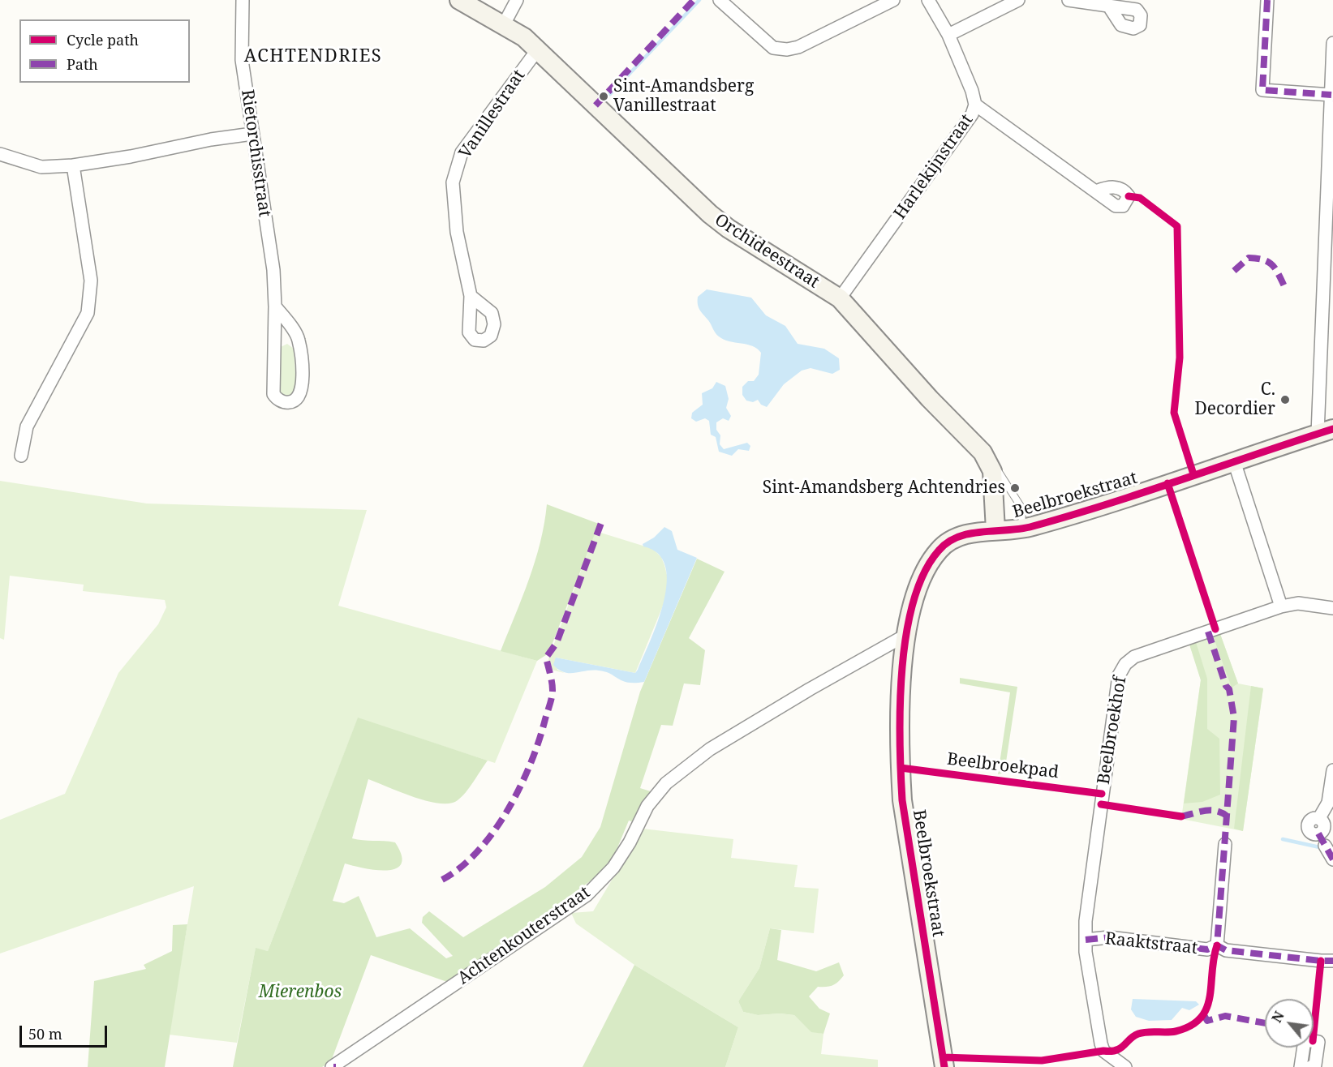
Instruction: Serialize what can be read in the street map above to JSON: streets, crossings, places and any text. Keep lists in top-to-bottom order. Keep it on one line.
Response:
{"streets":{"street":["Vanillestraat","Rietorchisstraat","Harlekijnstraat","Orchideestraat","Beelbroekstraat","Beelbroekhof","Achtenkouterstraat","Raaktstraat"],"cycle path":["Beelbroekpad"]},"crossings":[["Vanillestraat","Orchideestraat"],["Harlekijnstraat","Orchideestraat"],["Orchideestraat","Beelbroekstraat"],["Beelbroekstraat","Achtenkouterstraat"],["Beelbroekhof","Raaktstraat"]],"districts":["ACHTENDRIES"],"parks":["Mierenbos"],"places":["Sint-Amandsberg Vanillestraat","C. Decordier","Sint-Amandsberg Achtendries"],"legend":["Cycle path","Path"],"scale_bar":"50 m","north":"top left"}
